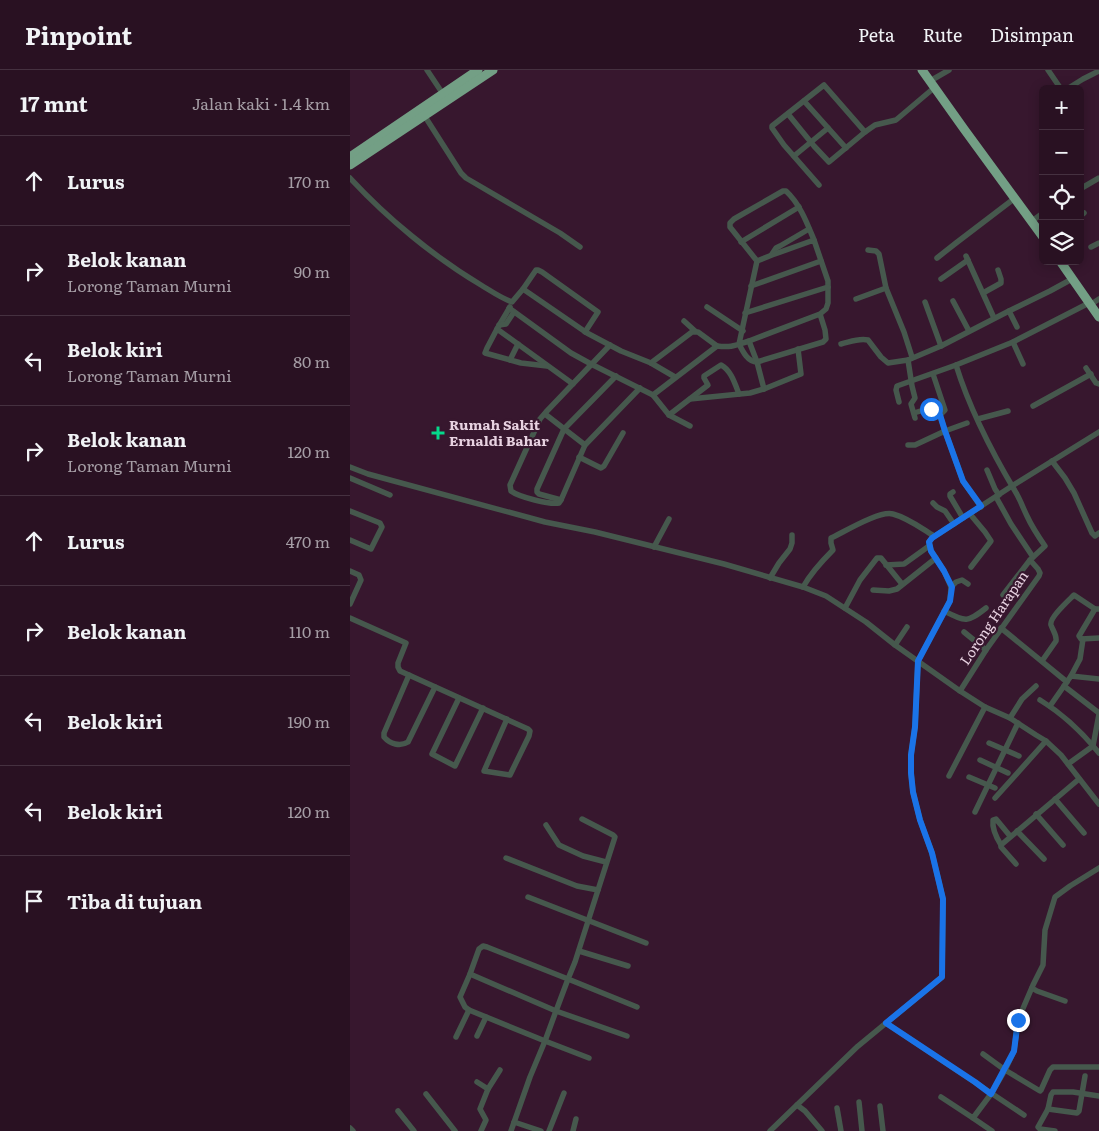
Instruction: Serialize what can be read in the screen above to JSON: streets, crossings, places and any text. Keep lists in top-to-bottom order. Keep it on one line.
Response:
{"streets":{"street":["Lorong Harapan"]},"places":{"health":["Rumah Sakit Ernaldi Bahar"]},"page":{"header":"Pinpoint","nav":["Peta","Rute","Disimpan"],"heading":["17 mnt","Jalan kaki · 1.4 km"],"map_buttons":["+","−"],"list":[["Lurus","170 m"],["Belok kanan","Lorong Taman Murni","90 m"],["Belok kiri","Lorong Taman Murni","80 m"],["Belok kanan","Lorong Taman Murni","120 m"],["Lurus","470 m"],["Belok kanan","110 m"],["Belok kiri","190 m"],["Belok kiri","120 m"],"Tiba di tujuan"]}}
